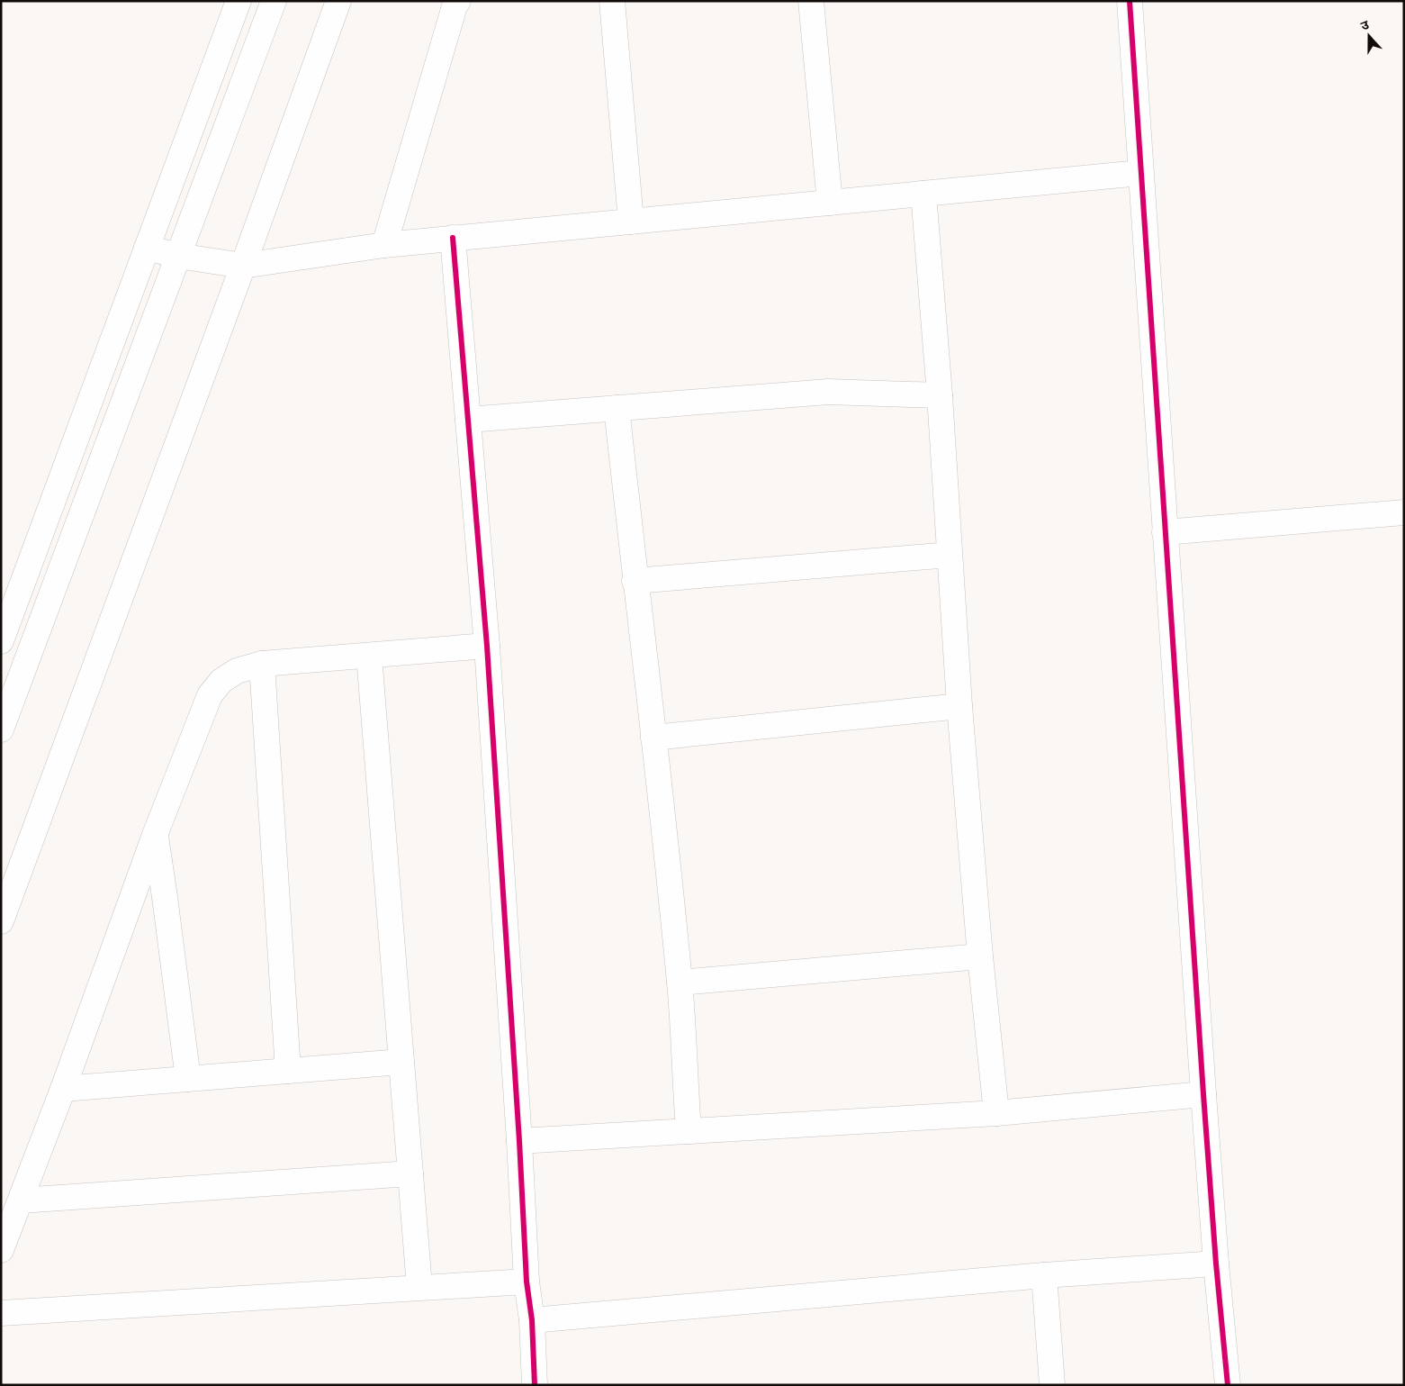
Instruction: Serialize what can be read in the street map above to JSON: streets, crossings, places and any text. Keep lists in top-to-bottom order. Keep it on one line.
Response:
{"north":"top"}
